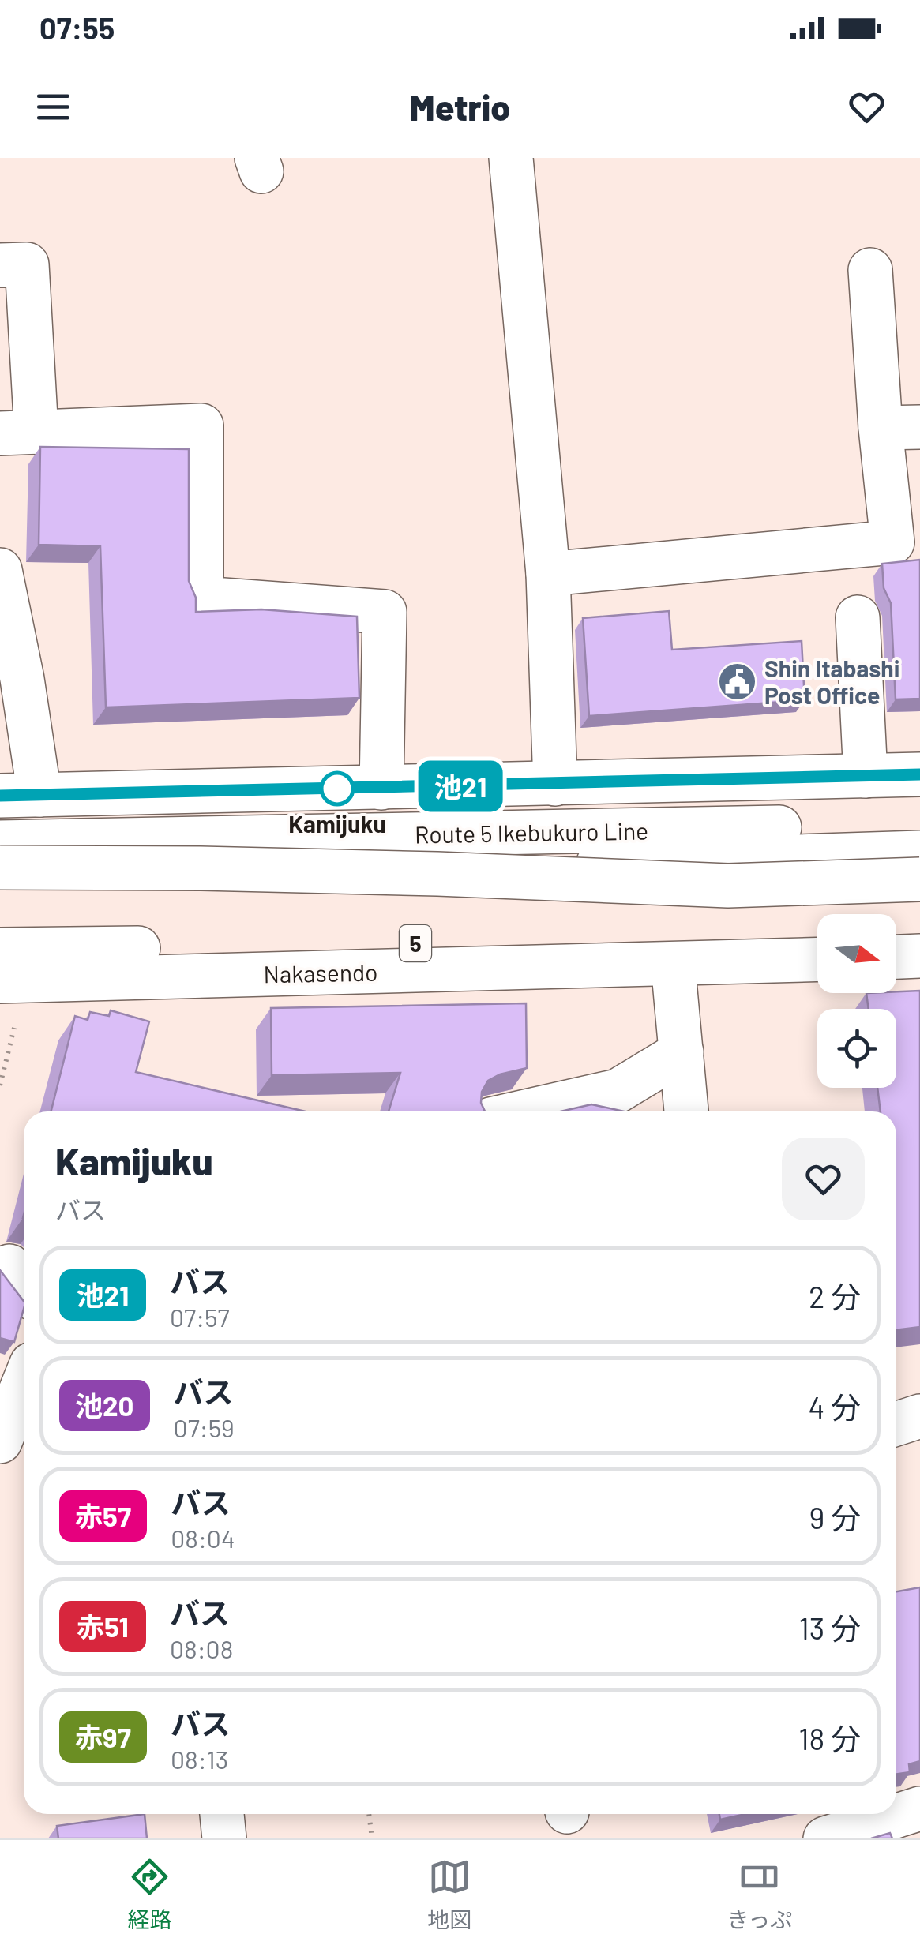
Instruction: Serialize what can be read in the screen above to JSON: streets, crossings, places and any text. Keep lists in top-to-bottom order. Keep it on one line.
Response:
{"streets":{"main road":["Route 5 Ikebukuro Line","5","Nakasendo"]},"crossings":[["5","Nakasendo"]],"places":{"public building":["Shin Itabashi Post Office"],"other":["Kamijuku"]},"lines":["bus line 池21"],"north":"right","page":{"status":"07:55","header":"Metrio","on_map":"池21","heading":["Kamijuku","バス"],"list":[{"mark":"池21","name":"バス","note":"07:57","value":"2 分"},{"mark":"池20","name":"バス","note":"07:59","value":"4 分"},{"mark":"赤57","name":"バス","note":"08:04","value":"9 分"},{"mark":"赤51","name":"バス","note":"08:08","value":"13 分"},{"mark":"赤97","name":"バス","note":"08:13","value":"18 分"}],"tabs":["経路","地図","きっぷ"]}}
